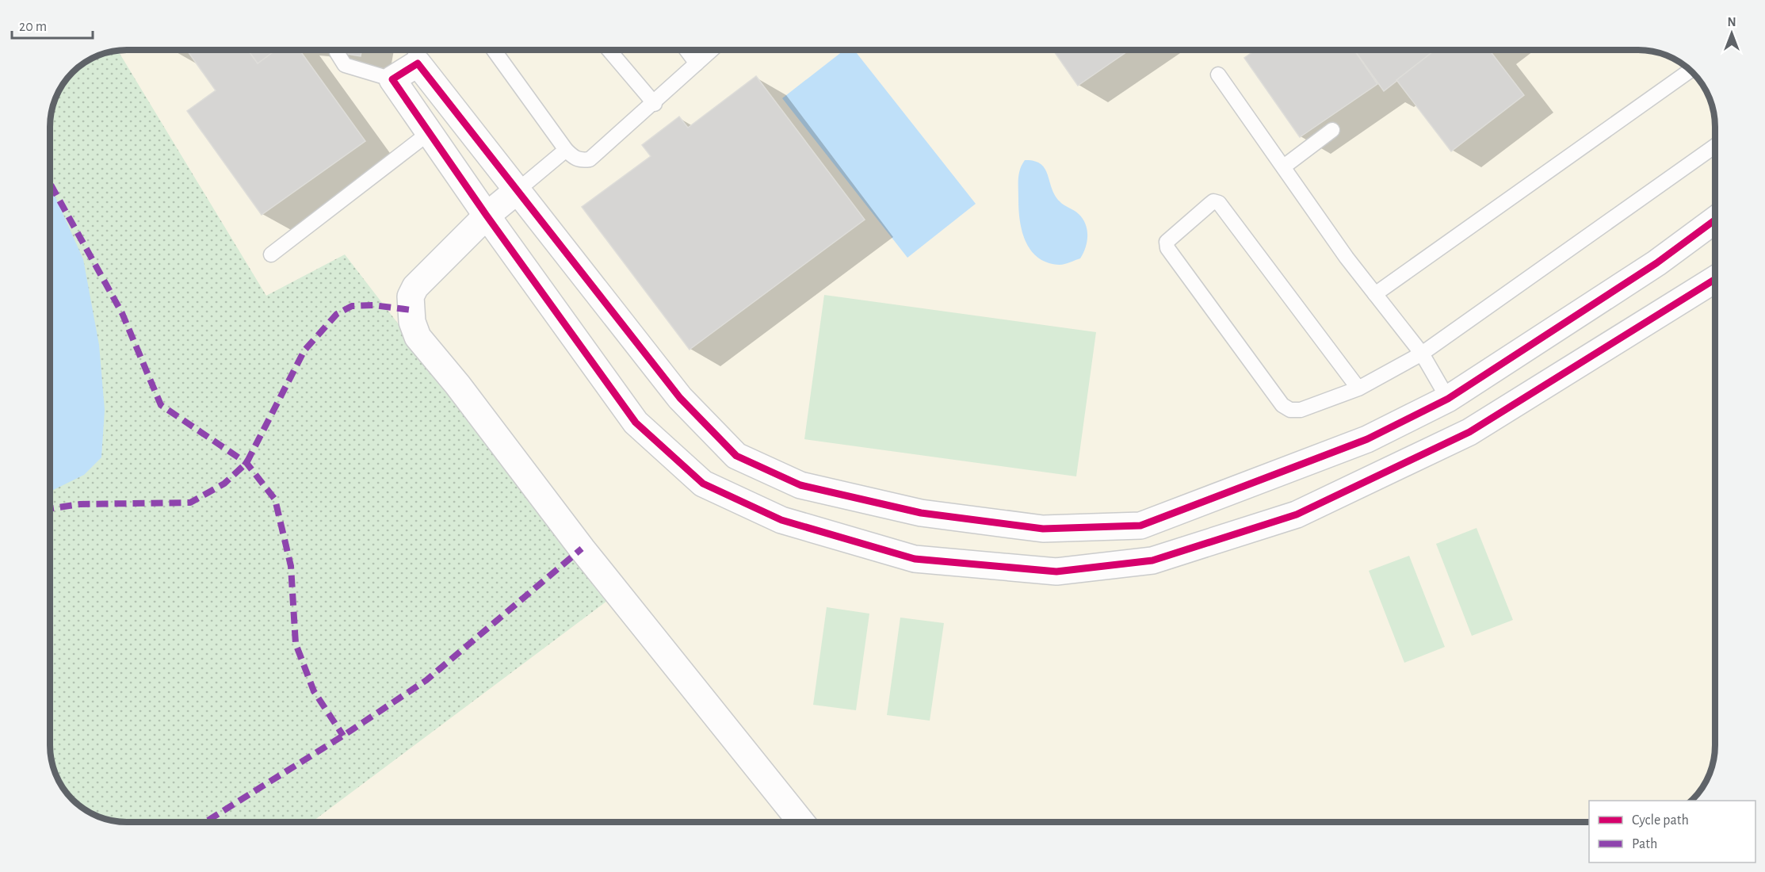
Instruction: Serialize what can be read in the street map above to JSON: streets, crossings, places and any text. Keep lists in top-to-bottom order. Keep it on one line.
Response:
{"legend":["Cycle path","Path"],"scale_bar":"20 m","north":"top"}
